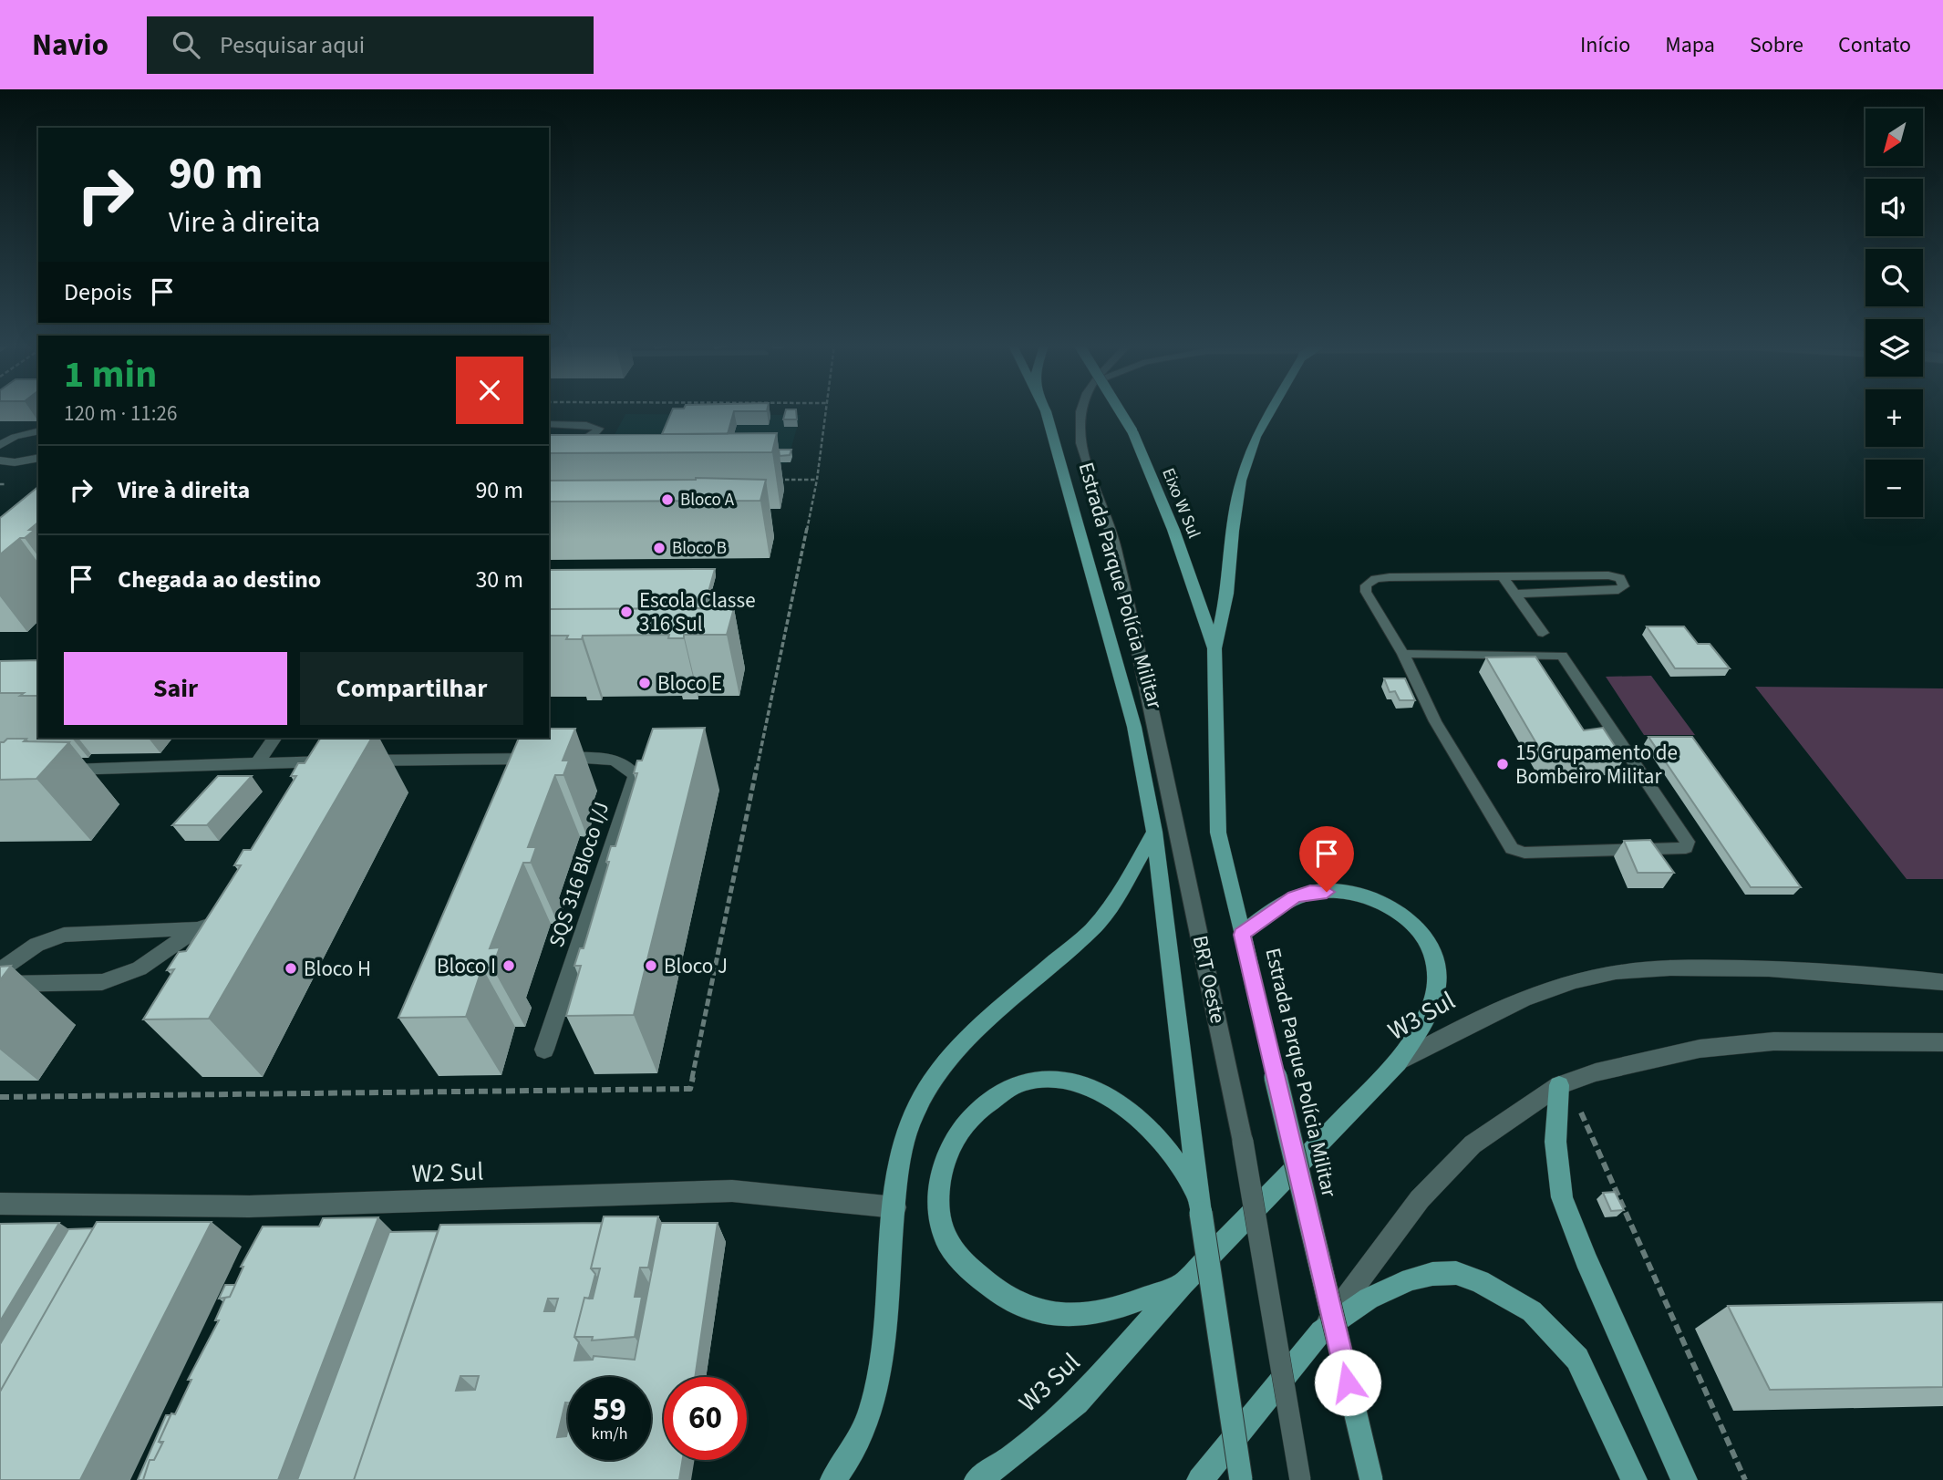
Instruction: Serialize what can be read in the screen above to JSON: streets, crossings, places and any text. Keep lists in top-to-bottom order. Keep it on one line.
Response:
{"streets":{"main road":["Eixo W Sul","Estrada Parque Polícia Militar","W3 Sul"],"street":["SQS 316 Bloco I/J","W2 Sul"],"lane":["BRT Oeste"]},"crossings":[["Eixo W Sul","Estrada Parque Polícia Militar"]],"places":["Bloco A","Bloco B","Escola Classe 316 Sul","Bloco E","15 Grupamento de Bombeiro Militar","Bloco I","Bloco J","Bloco H"],"north":"bottom left","page":{"header":"Navio","search":"Pesquisar aqui","nav":["Início","Mapa","Sobre","Contato"],"map_buttons":["+","−"],"turn":["90 m","Vire à direita"],"then":"Depois","heading":["1 min","120 m · 11:26"],"list":[{"name":"Vire à direita","value":"90 m"},{"name":"Chegada ao destino","value":"30 m"}],"buttons":["Sair","Compartilhar"],"speed":"59 km/h","limit":"60"}}
